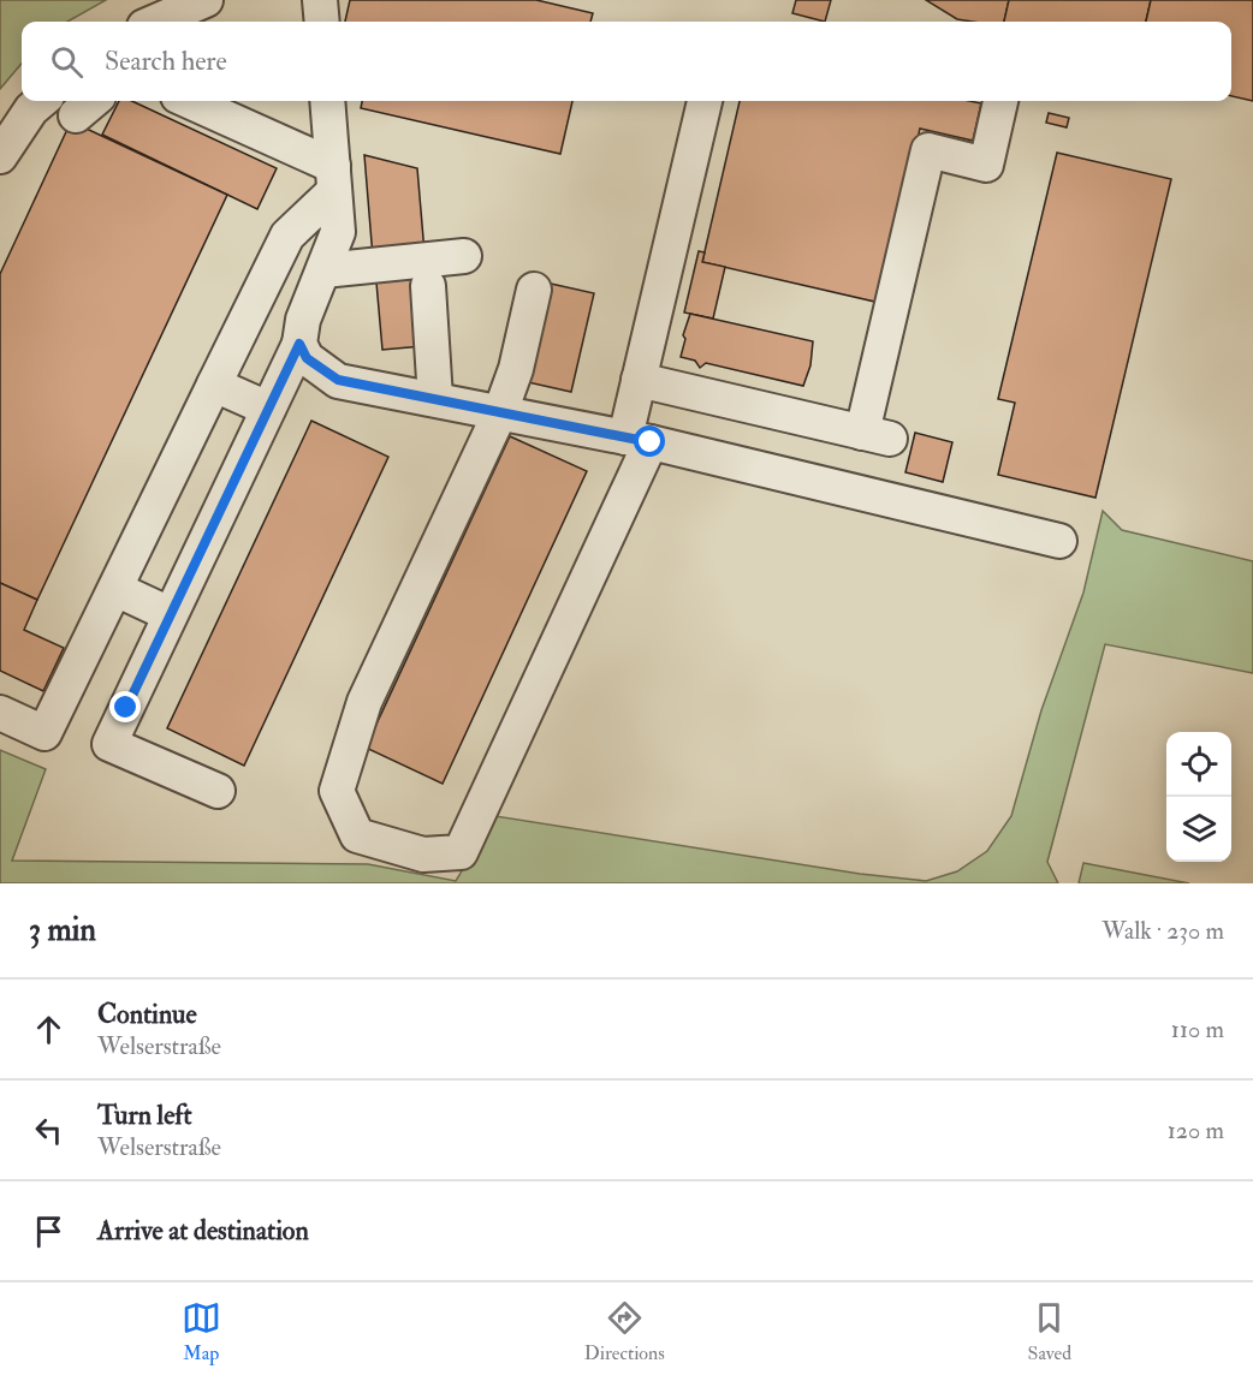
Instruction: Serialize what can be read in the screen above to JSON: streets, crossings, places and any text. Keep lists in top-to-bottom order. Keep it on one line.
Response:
{"page":{"search":"Search here","heading":["3 min","Walk · 230 m"],"list":[["Continue","Welserstraße","110 m"],["Turn left","Welserstraße","120 m"],"Arrive at destination"],"nav":["Map","Directions","Saved"]}}
